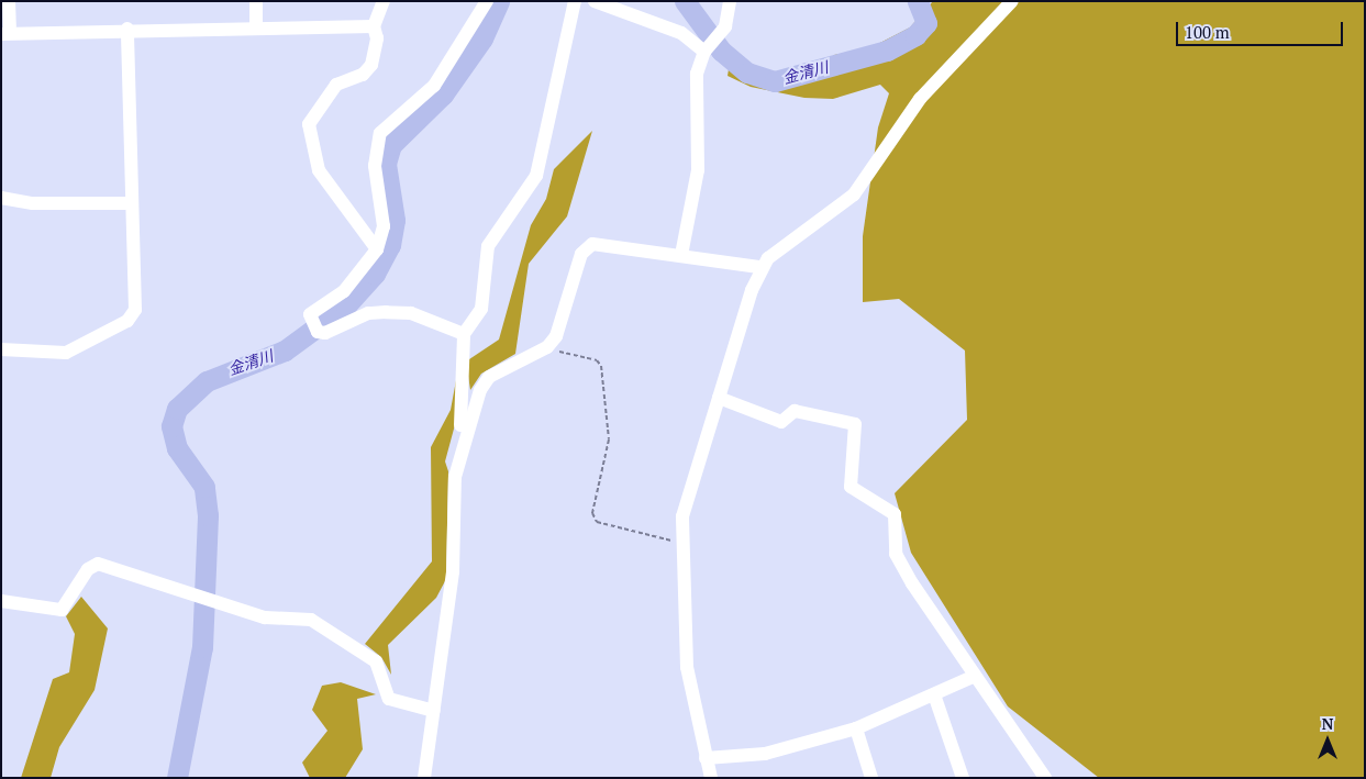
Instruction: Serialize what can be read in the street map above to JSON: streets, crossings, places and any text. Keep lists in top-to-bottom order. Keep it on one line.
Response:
{"water":["金清川"],"scale_bar":"100 m","north":"top"}
